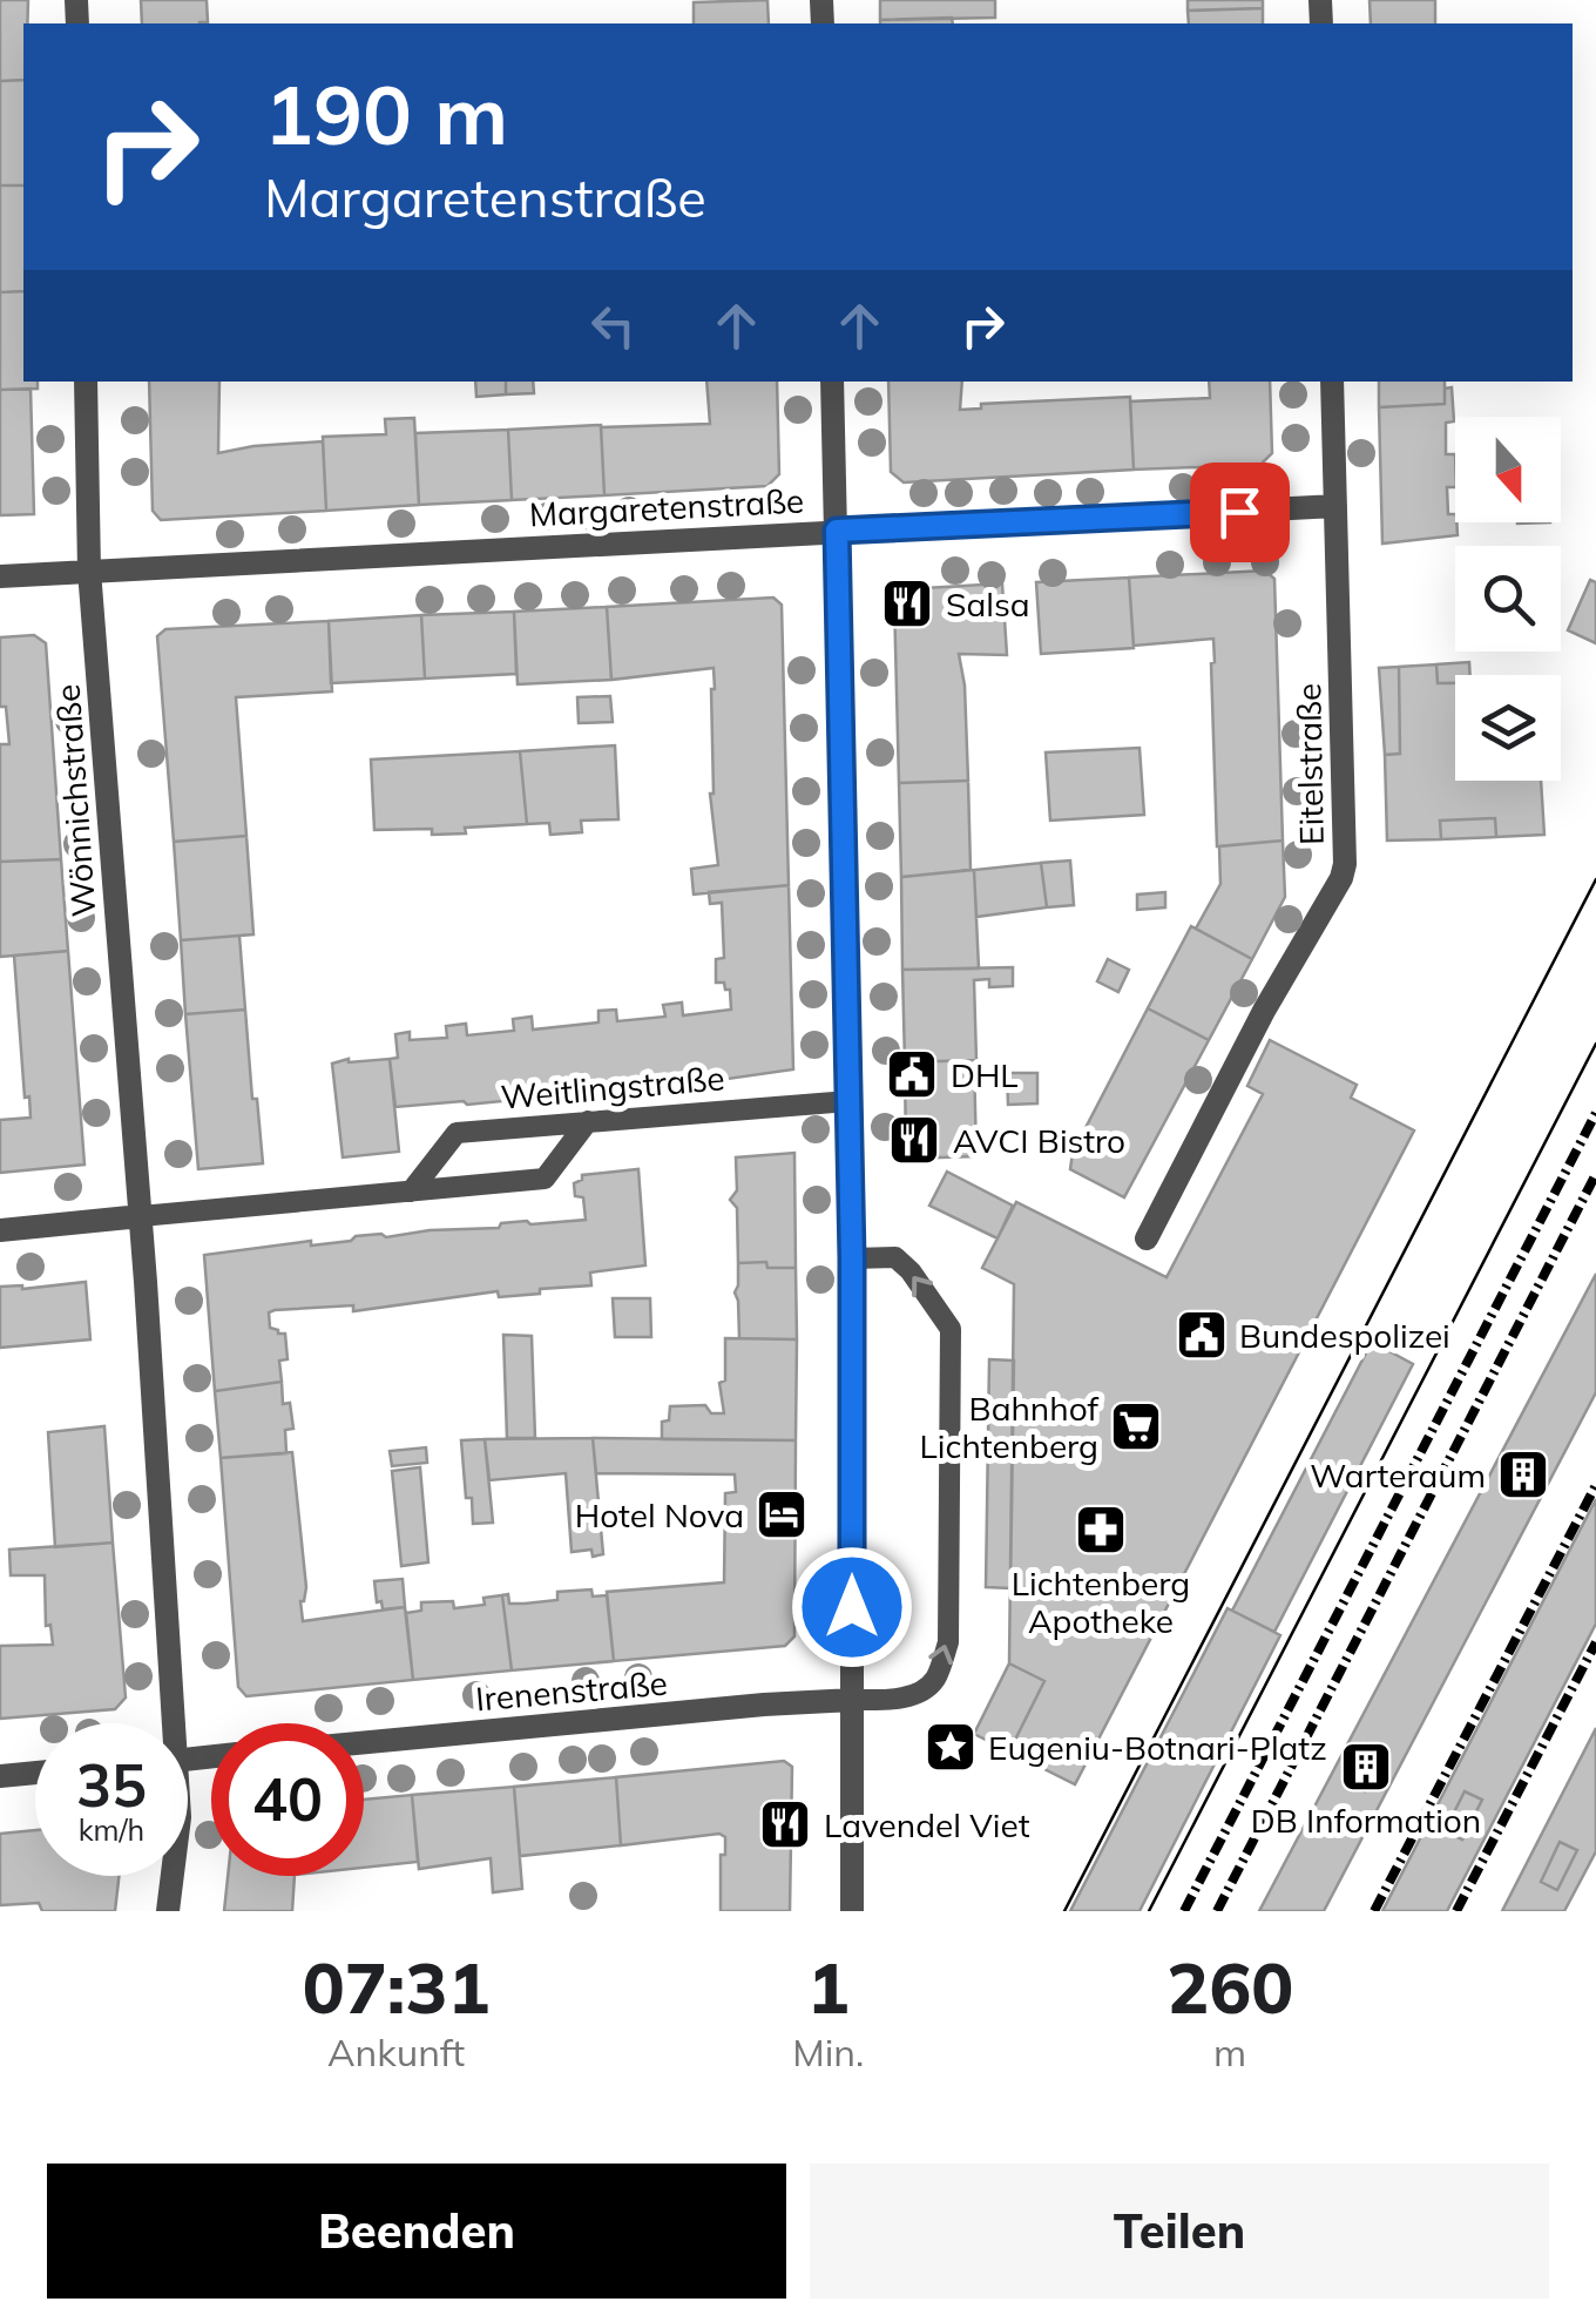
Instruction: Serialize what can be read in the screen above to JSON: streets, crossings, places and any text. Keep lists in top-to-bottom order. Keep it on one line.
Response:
{"streets":{"street":["Margaretenstraße","Eitelstraße","Wönnichstraße","Irenenstraße"],"lane":["Weitlingstraße"]},"crossings":[["Margaretenstraße","Eitelstraße"],["Margaretenstraße","Wönnichstraße"]],"places":{"restaurant":["Salsa","AVCI Bistro","Lavendel Viet"],"public building":["DHL","Bundespolizei"],"supermarket":["Bahnhof Lichtenberg"],"building":["Warteraum","DB Information"],"hotel":["Hotel Nova"],"pharmacy":["Lichtenberg Apotheke"],"place":["Eugeniu-Botnari-Platz"]},"north":"bottom","page":{"turn":["190 m","Margaretenstraße"],"speed":"35 km/h","limit":"40","eta":["07:31","Ankunft","1","Min.","260","m"],"buttons":["Beenden","Teilen"]}}
